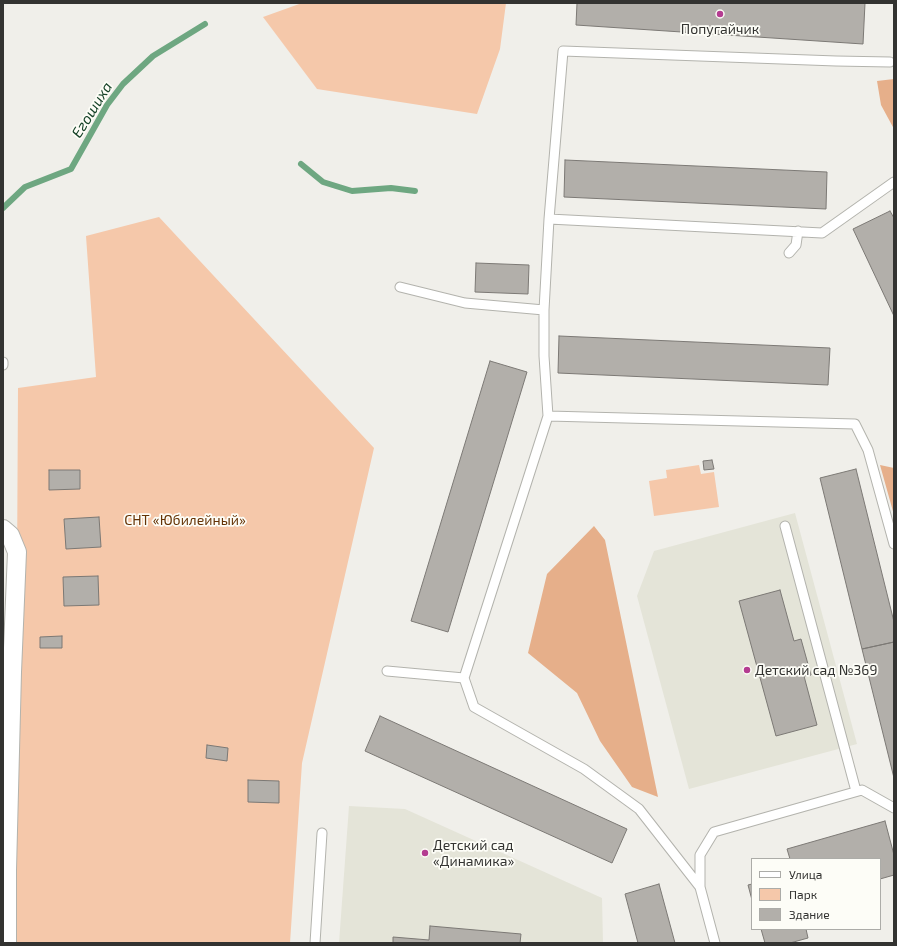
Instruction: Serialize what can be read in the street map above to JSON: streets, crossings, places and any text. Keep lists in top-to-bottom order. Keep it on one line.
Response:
{"water":["Егошиха"],"parks":["СНТ «Юбилейный»"],"places":["Попугайчик","Детский сад №369","Детский сад «Динамика»"],"legend":["Улица","Парк","Здание"]}
